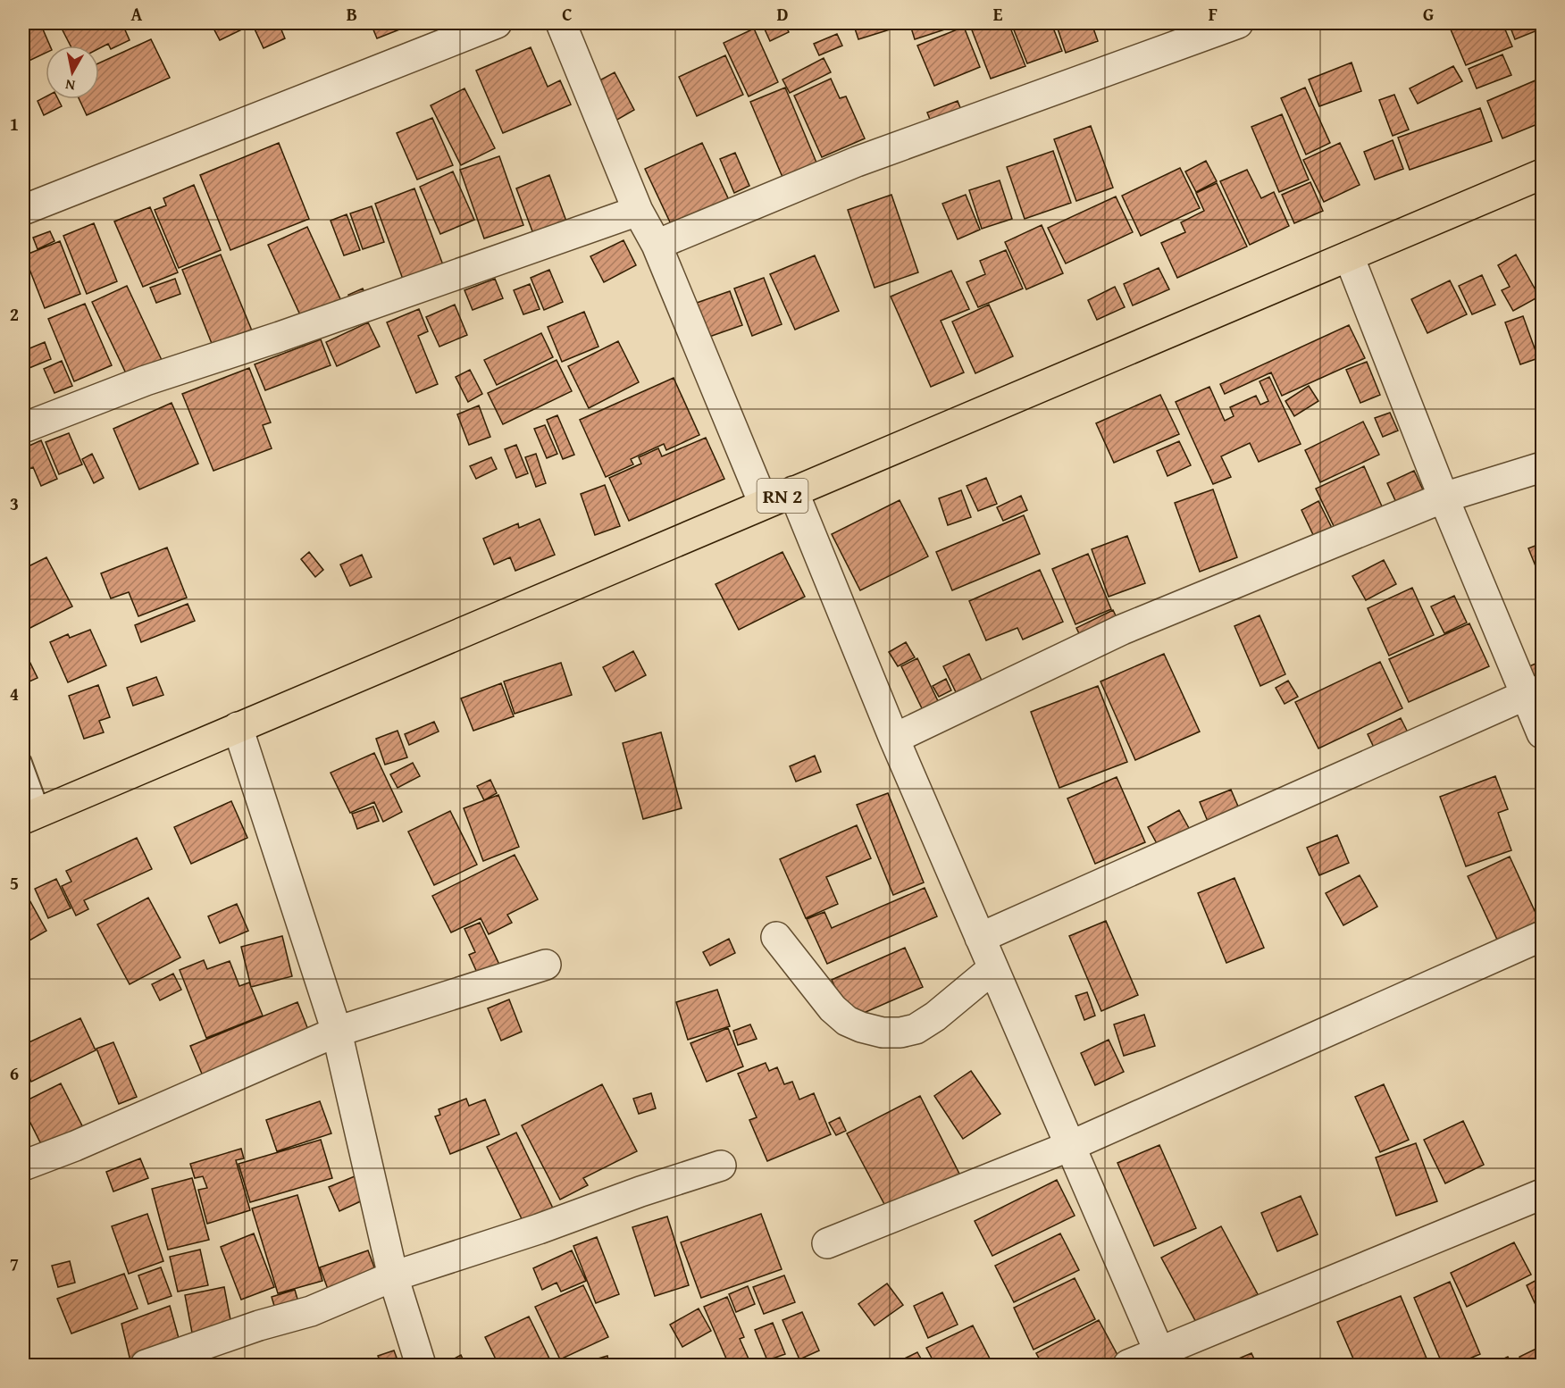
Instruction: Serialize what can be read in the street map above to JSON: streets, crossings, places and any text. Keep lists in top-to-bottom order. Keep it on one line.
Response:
{"streets":{"highway":["RN 2"]},"north":"bottom","grid":{"columns":["A","B","C","D","E","F","G"],"rows":["1","2","3","4","5","6","7"]}}
